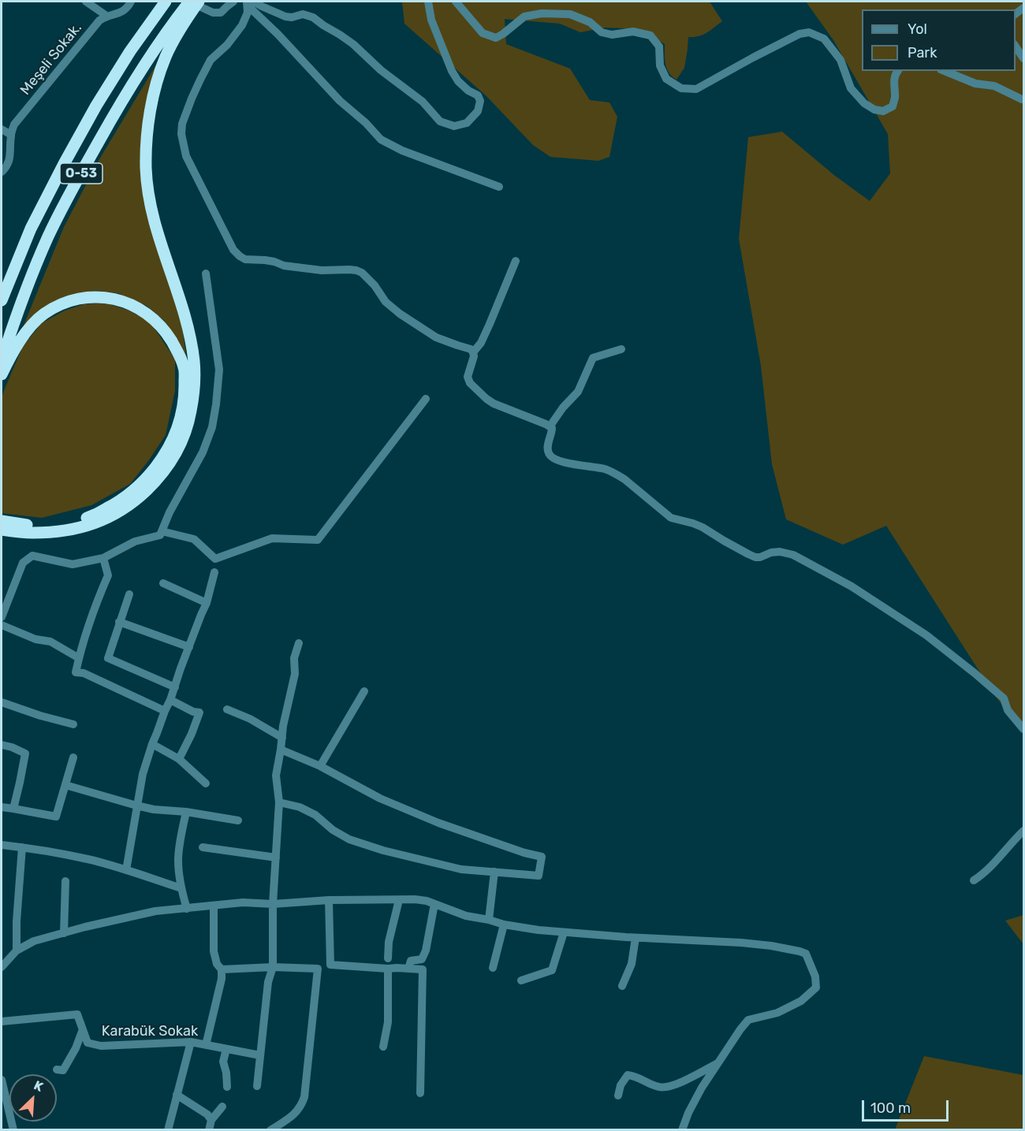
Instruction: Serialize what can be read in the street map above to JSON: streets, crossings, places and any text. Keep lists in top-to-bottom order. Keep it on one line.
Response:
{"streets":{"highway":["O-53"],"street":["Meşeli Sokak.","Karabük Sokak"]},"legend":["Yol","Park"],"scale_bar":"100 m","north":"top right"}
